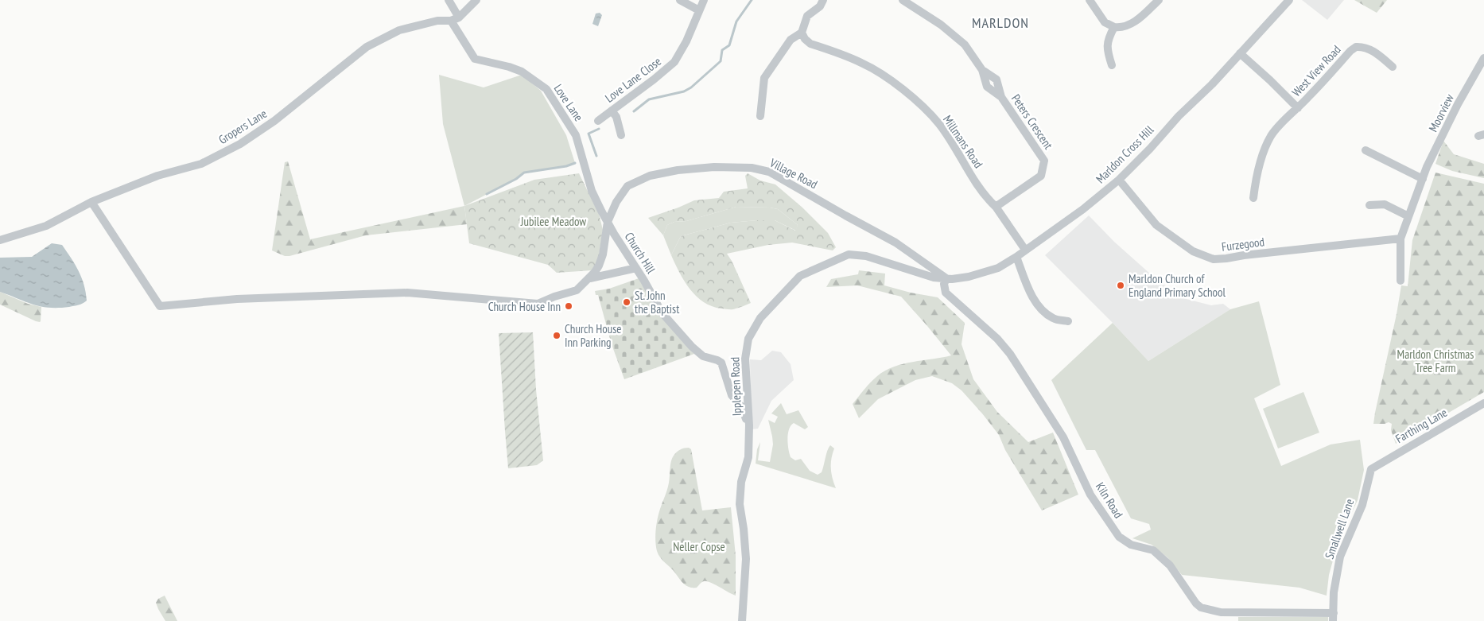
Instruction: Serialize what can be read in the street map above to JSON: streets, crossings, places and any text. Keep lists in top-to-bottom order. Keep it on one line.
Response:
{"streets":{"street":["West View Road","Love Lane Close","Love Lane","Moorview","Peters Crescent","Gropers Lane","Millmans Road","Marldon Cross Hill","Village Road","Furzegood","Church Hill","Ipplepen Road","Farthing Lane","Kiln Road","Smallwell Lane"]},"crossings":[["West View Road","Marldon Cross Hill"],["Love Lane","Gropers Lane"],["Love Lane","Village Road"],["Love Lane","Church Hill"],["Moorview","Furzegood"],["Peters Crescent","Millmans Road"],["Millmans Road","Marldon Cross Hill"],["Marldon Cross Hill","Village Road"],["Marldon Cross Hill","Furzegood"],["Marldon Cross Hill","Ipplepen Road"],["Marldon Cross Hill","Kiln Road"],["Village Road","Church Hill"],["Village Road","Ipplepen Road"],["Village Road","Kiln Road"],["Church Hill","Ipplepen Road"],["Ipplepen Road","Kiln Road"],["Farthing Lane","Smallwell Lane"],["Kiln Road","Smallwell Lane"]],"districts":["MARLDON"],"parks":["Jubilee Meadow","Marldon Christmas Tree Farm","Neller Copse"],"places":["Marldon Church of England Primary School","St. John the Baptist","Church House Inn","Church House Inn Parking"]}
